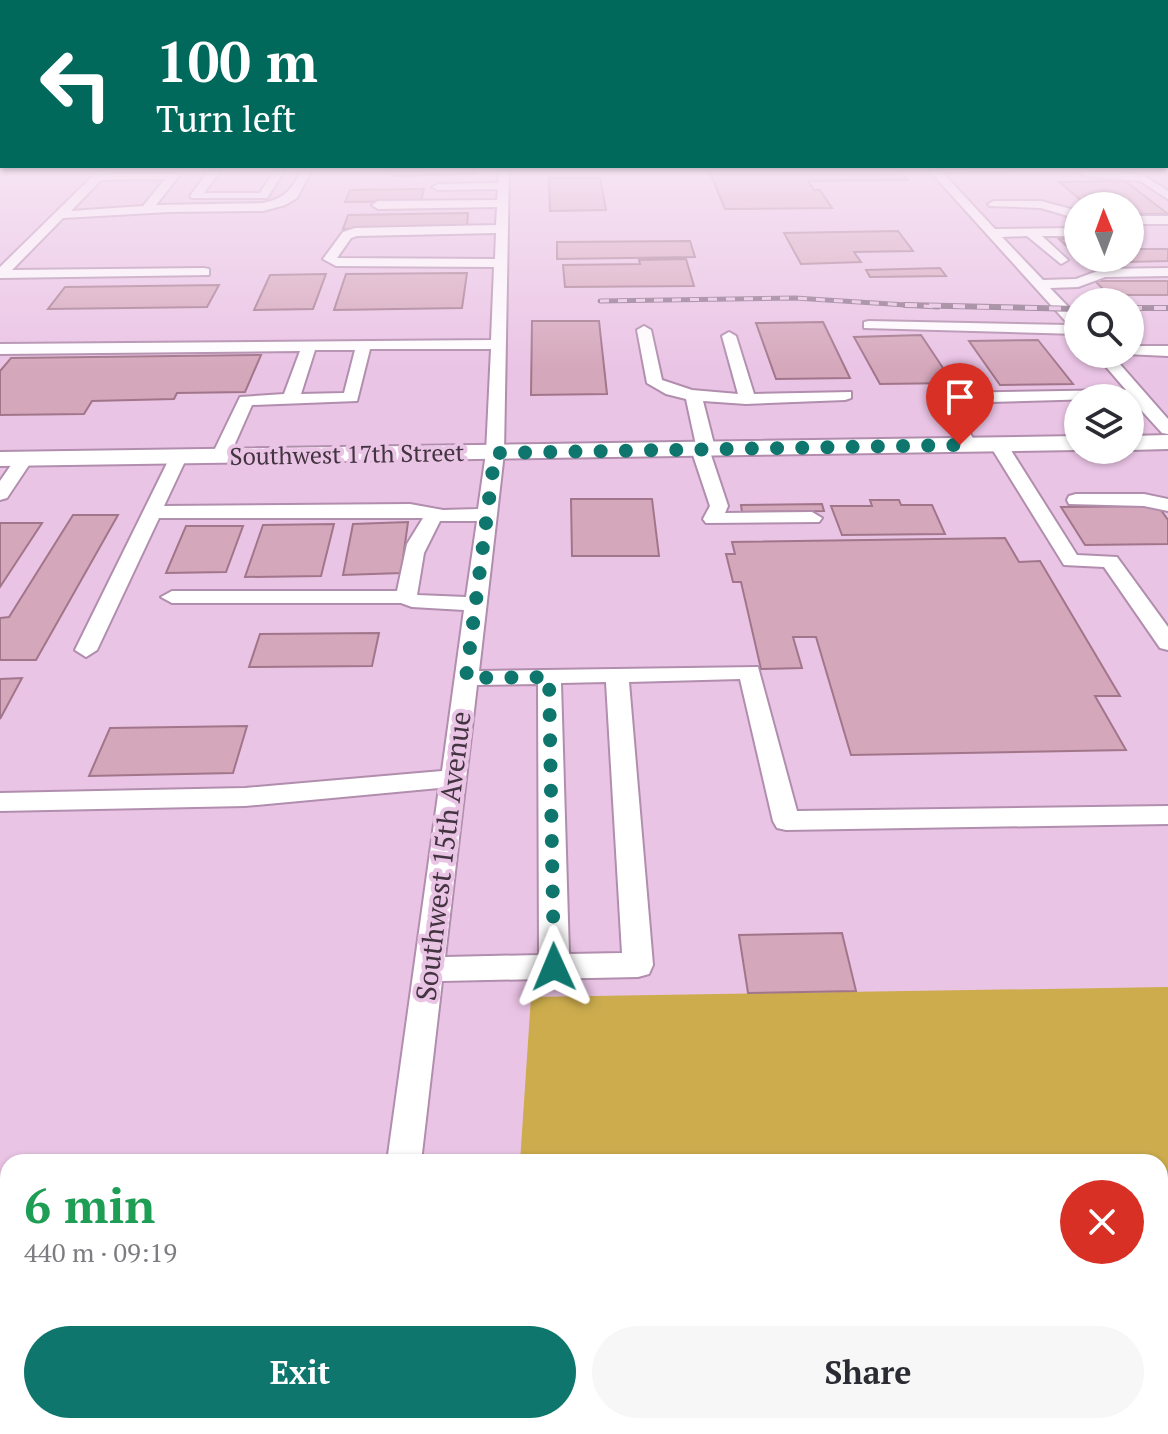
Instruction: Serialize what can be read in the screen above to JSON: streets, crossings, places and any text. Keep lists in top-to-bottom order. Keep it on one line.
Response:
{"streets":{"main road":["Southwest 17th Street"],"street":["Southwest 15th Avenue"]},"crossings":[["Southwest 17th Street","Southwest 15th Avenue"]],"north":"top","page":{"turn":["100 m","Turn left"],"heading":["6 min","440 m · 09:19"],"buttons":["Exit","Share"]}}
